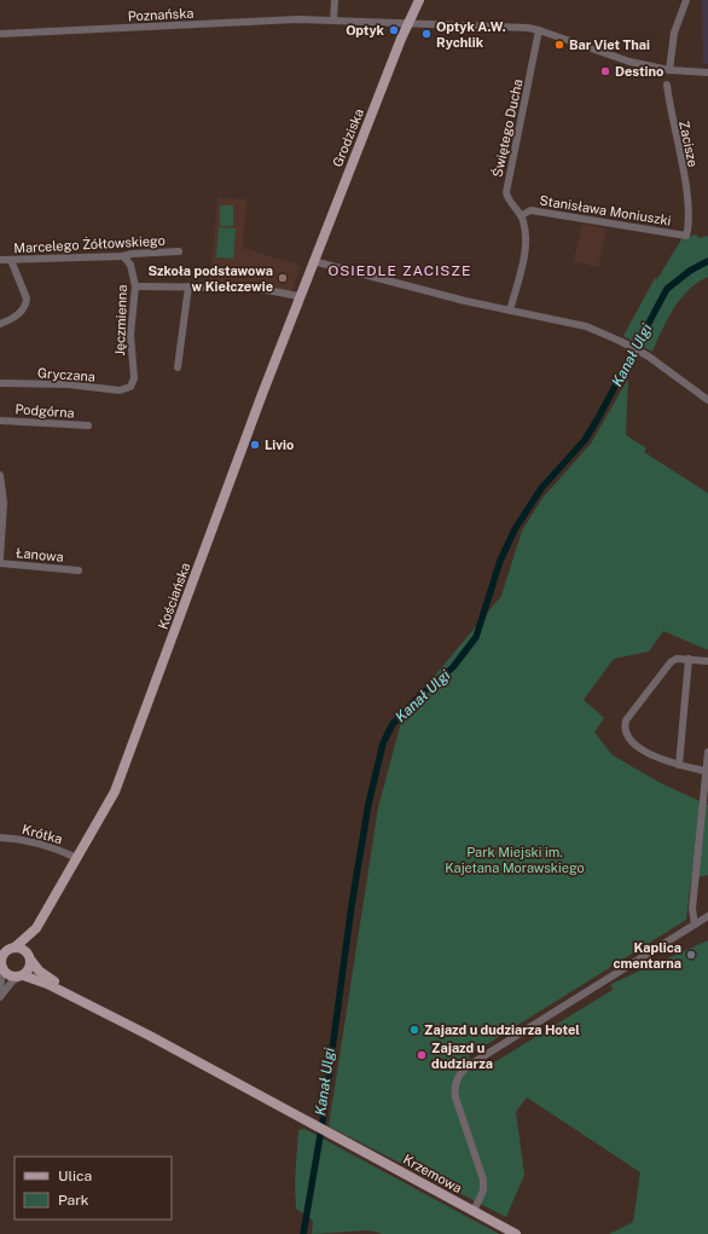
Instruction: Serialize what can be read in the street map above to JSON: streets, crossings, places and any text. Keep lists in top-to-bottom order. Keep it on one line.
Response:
{"streets":{"main road":["Grodziska","Kościańska","Krzemowa"],"street":["Poznańska","Świętego Ducha","Zacisze","Stanisława Moniuszki","Marcelego Żółtowskiego","Jęczmienna","Gryczana","Podgórna","Łanowa","Krótka"]},"crossings":[["Poznańska","Świętego Ducha"],["Poznańska","Grodziska"],["Świętego Ducha","Stanisława Moniuszki"],["Grodziska","Kościańska"],["Zacisze","Stanisława Moniuszki"],["Marcelego Żółtowskiego","Jęczmienna"],["Jęczmienna","Gryczana"],["Kościańska","Krótka"]],"districts":["OSIEDLE ZACISZE"],"water":["Kanał Ulgi"],"parks":["Park Miejski im. Kajetana Morawskiego"],"places":["Optyk","Optyk A.W. Rychlik","Bar Viet Thai","Destino","Szkoła podstawowa w Kiełczewie","Livio","Kaplica cmentarna","Zajazd u dudziarza Hotel","Zajazd u dudziarza"],"legend":["Ulica","Park"]}
